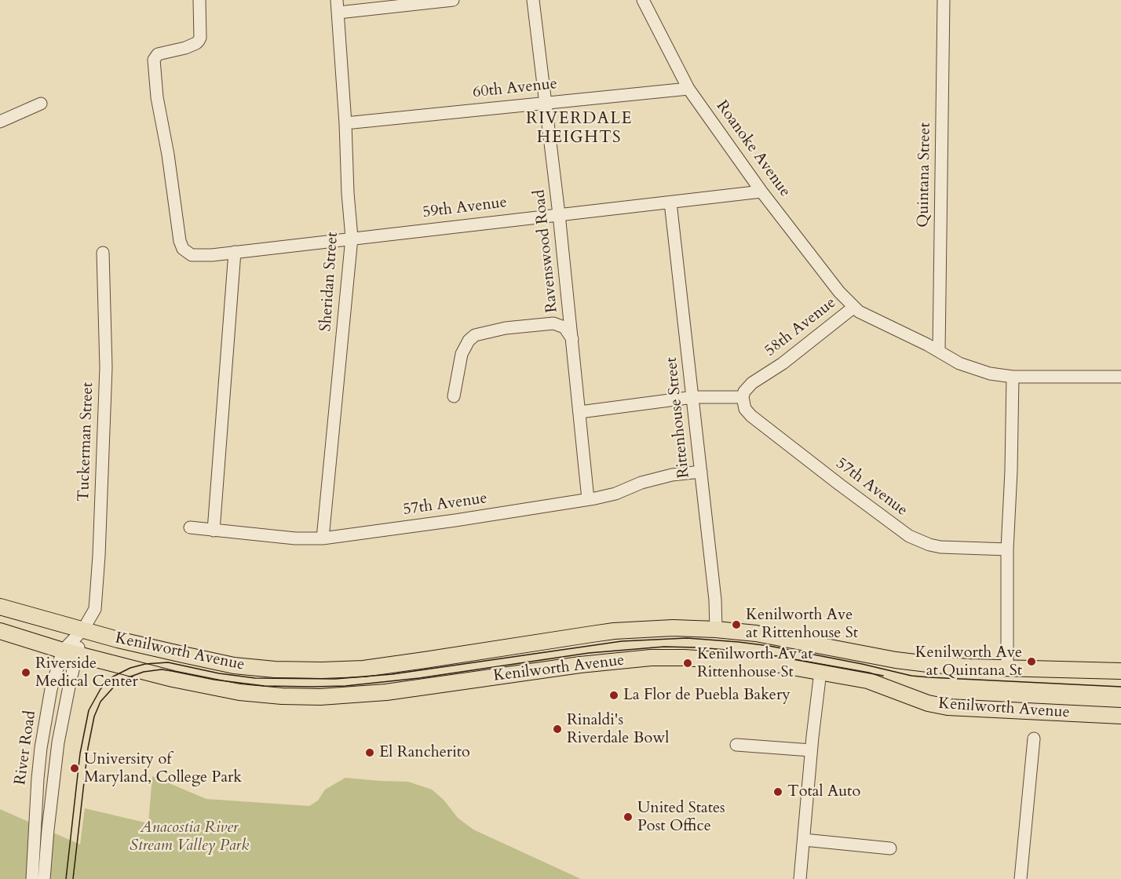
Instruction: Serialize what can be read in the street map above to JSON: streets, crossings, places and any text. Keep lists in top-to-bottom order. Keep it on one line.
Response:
{"streets":{"main road":["Kenilworth Avenue"],"street":["60th Avenue","Roanoke Avenue","Quintana Street","59th Avenue","Ravenswood Road","Sheridan Street","58th Avenue","Rittenhouse Street","Tuckerman Street","57th Avenue","River Road"]},"crossings":[["60th Avenue","Roanoke Avenue"],["60th Avenue","Ravenswood Road"],["60th Avenue","Sheridan Street"],["Roanoke Avenue","59th Avenue"],["Roanoke Avenue","58th Avenue"],["Quintana Street","58th Avenue"],["59th Avenue","Ravenswood Road"],["59th Avenue","Sheridan Street"],["59th Avenue","Rittenhouse Street"],["Ravenswood Road","57th Avenue"],["Sheridan Street","57th Avenue"],["58th Avenue","57th Avenue"],["Rittenhouse Street","57th Avenue"],["Rittenhouse Street","Kenilworth Avenue"],["Tuckerman Street","Kenilworth Avenue"],["Tuckerman Street","River Road"],["Kenilworth Avenue","River Road"]],"districts":["RIVERDALE HEIGHTS"],"parks":["Anacostia River Stream Valley Park"],"places":["Kenilworth Ave at Rittenhouse St","Kenilworth Ave at Quintana St","Kenilworth Av at Rittenhouse St","Riverside Medical Center","La Flor de Puebla Bakery","Rinaldi's Riverdale Bowl","El Rancherito","University of Maryland, College Park","Total Auto","United States Post Office"]}
